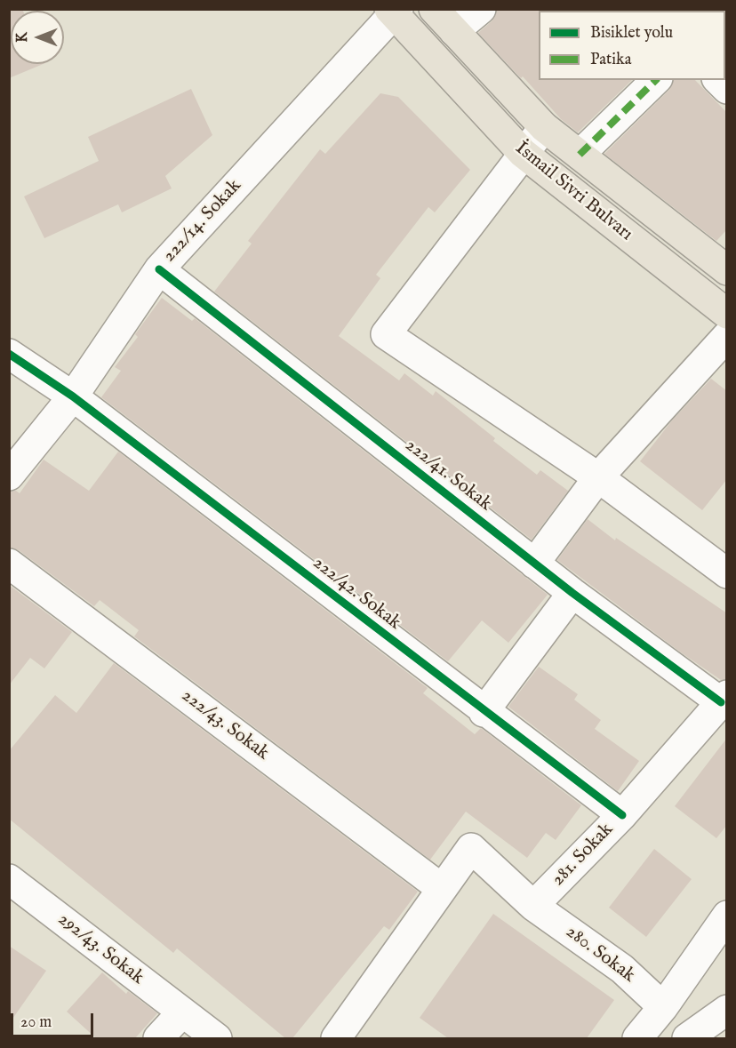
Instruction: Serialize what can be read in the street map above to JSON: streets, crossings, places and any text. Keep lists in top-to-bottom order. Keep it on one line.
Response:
{"streets":{"main road":["İsmail Sivri Bulvarı"],"street":["222/14. Sokak","222/41. Sokak","222/42. Sokak","222/43. Sokak","281. Sokak","292/43. Sokak","280. Sokak"]},"crossings":[["İsmail Sivri Bulvarı","222/14. Sokak"],["222/14. Sokak","222/41. Sokak"],["222/14. Sokak","222/42. Sokak"],["222/41. Sokak","281. Sokak"],["222/42. Sokak","281. Sokak"],["281. Sokak","280. Sokak"]],"legend":["Bisiklet yolu","Patika"],"scale_bar":"20 m","north":"left"}
